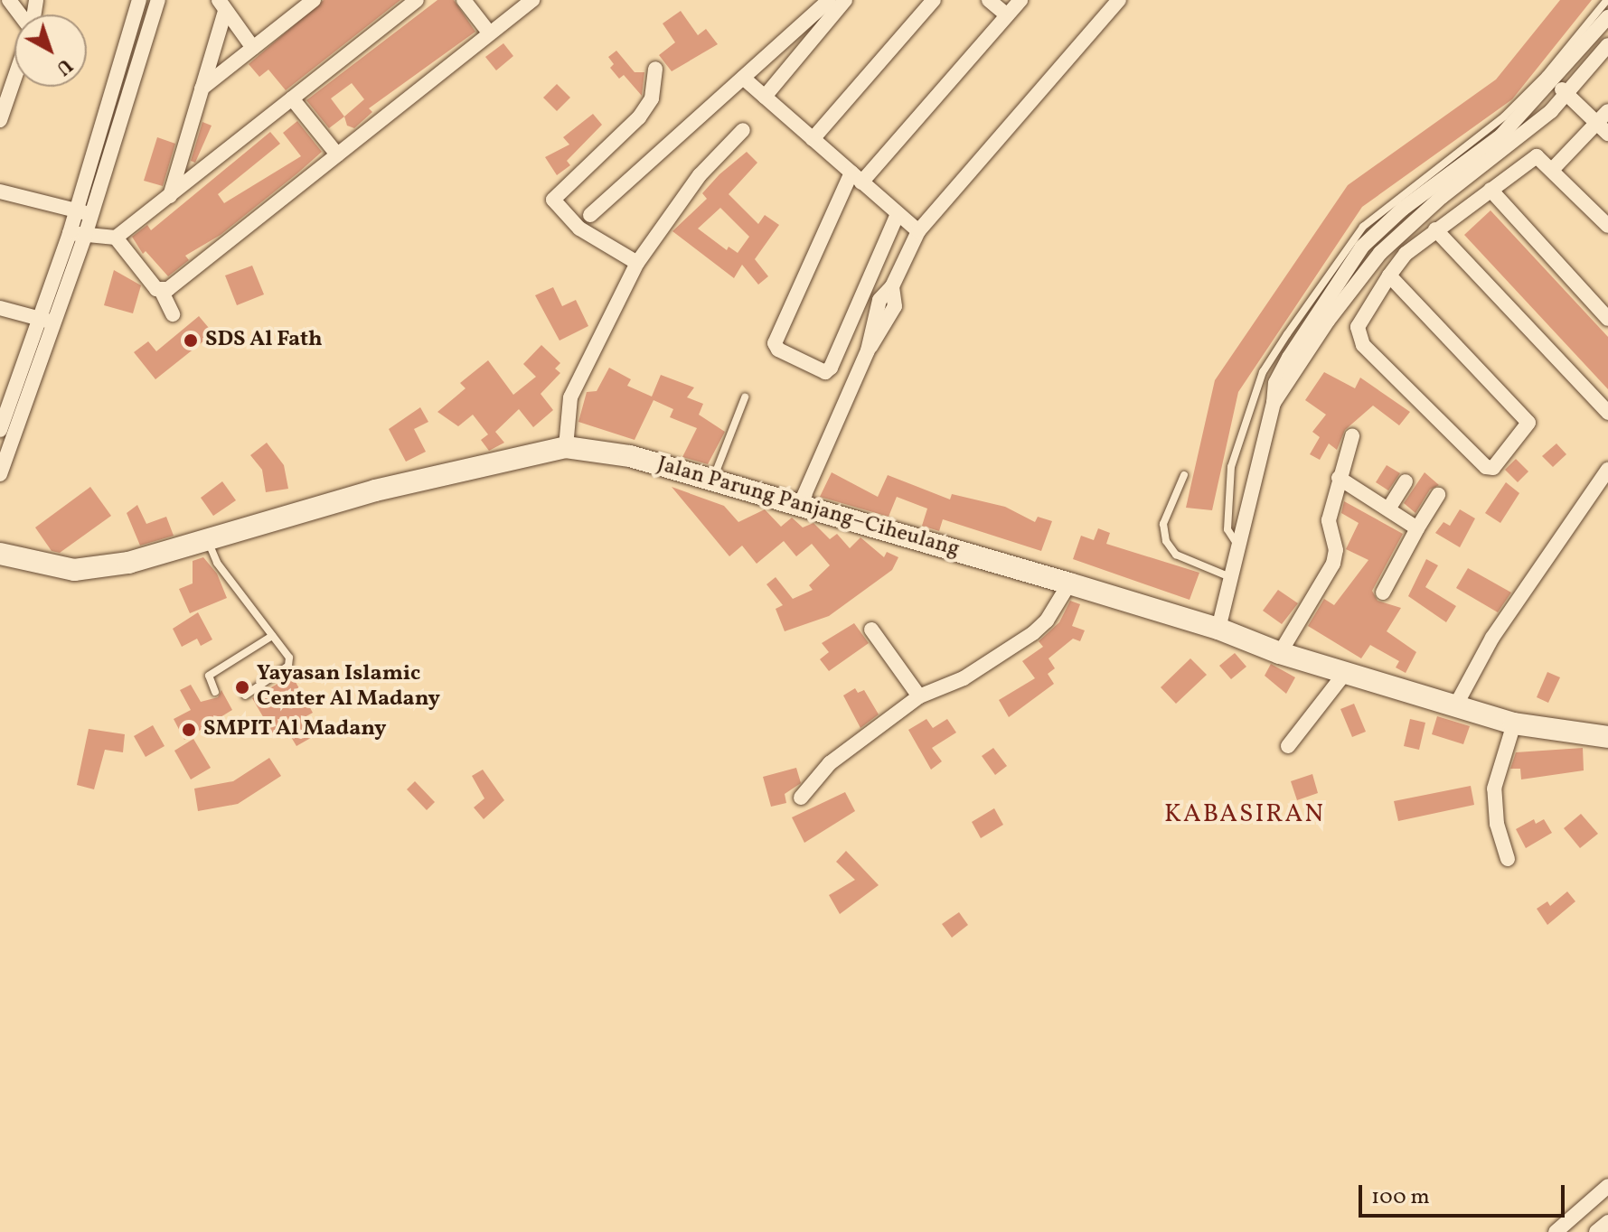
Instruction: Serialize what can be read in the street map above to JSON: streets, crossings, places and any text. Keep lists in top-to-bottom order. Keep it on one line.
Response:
{"streets":{"street":["Jalan Parung Panjang–Ciheulang"]},"districts":["KABASIRAN"],"places":["SDS Al Fath","Yayasan Islamic Center Al Madany","SMPIT Al Madany"],"scale_bar":"100 m","north":"bottom right"}
